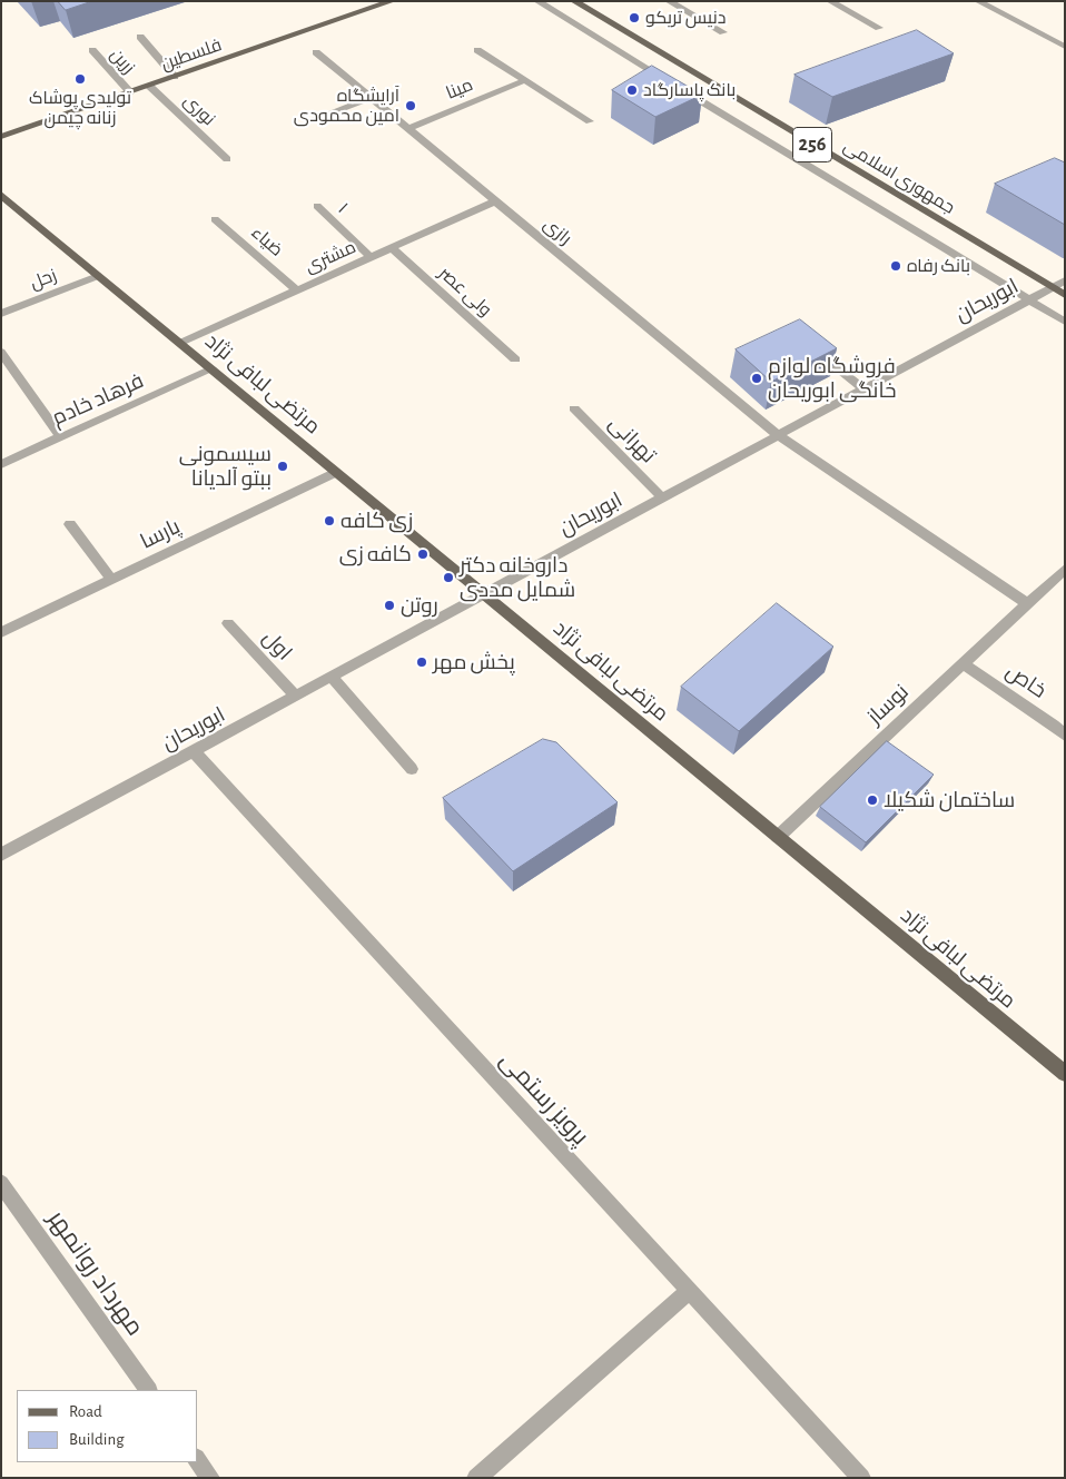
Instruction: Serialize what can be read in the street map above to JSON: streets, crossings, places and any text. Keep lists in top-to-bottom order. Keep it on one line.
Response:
{"streets":{"main road":["فلسطین","256","جمهوری اسلامی","مرتضی لبافی نژاد"],"street":["زرین","مینا","نوری","۱","رازی","ضیاء","مشتری","زحل","ولی عصر","ابوریحان","فرهاد خادم","تهرانی","پارسا","اول","خاص","نوساز","پرویز رستمی","مهرداد روانمهر"]},"crossings":[["فلسطین","زرین"],["فلسطین","نوری"],["مینا","رازی"],["جمهوری اسلامی","ابوریحان"],["۱","مشتری"],["رازی","مشتری"],["رازی","ابوریحان"],["ضیاء","مشتری"],["مشتری","ولی عصر"],["مشتری","مرتضی لبافی نژاد"],["زحل","مرتضی لبافی نژاد"],["ابوریحان","مرتضی لبافی نژاد"],["ابوریحان","تهرانی"],["ابوریحان","اول"],["ابوریحان","پرویز رستمی"],["مرتضی لبافی نژاد","فرهاد خادم"],["مرتضی لبافی نژاد","پارسا"],["مرتضی لبافی نژاد","نوساز"],["خاص","نوساز"]],"places":["دنیس تریکو","تولیدی پوشاک زنانه چیمن","بانک پاسارگاد","آرایشگاه امین محمودی","بانک رفاه","فروشگاه لوازم خانگی ابوریحان","سیسمونی ببتو آلدیانا","زی کافه","کافه زی","داروخانه دکتر شمایل مددی","روتن","پخش مهر","ساختمان شکیلا"],"legend":["Road","Building"]}
